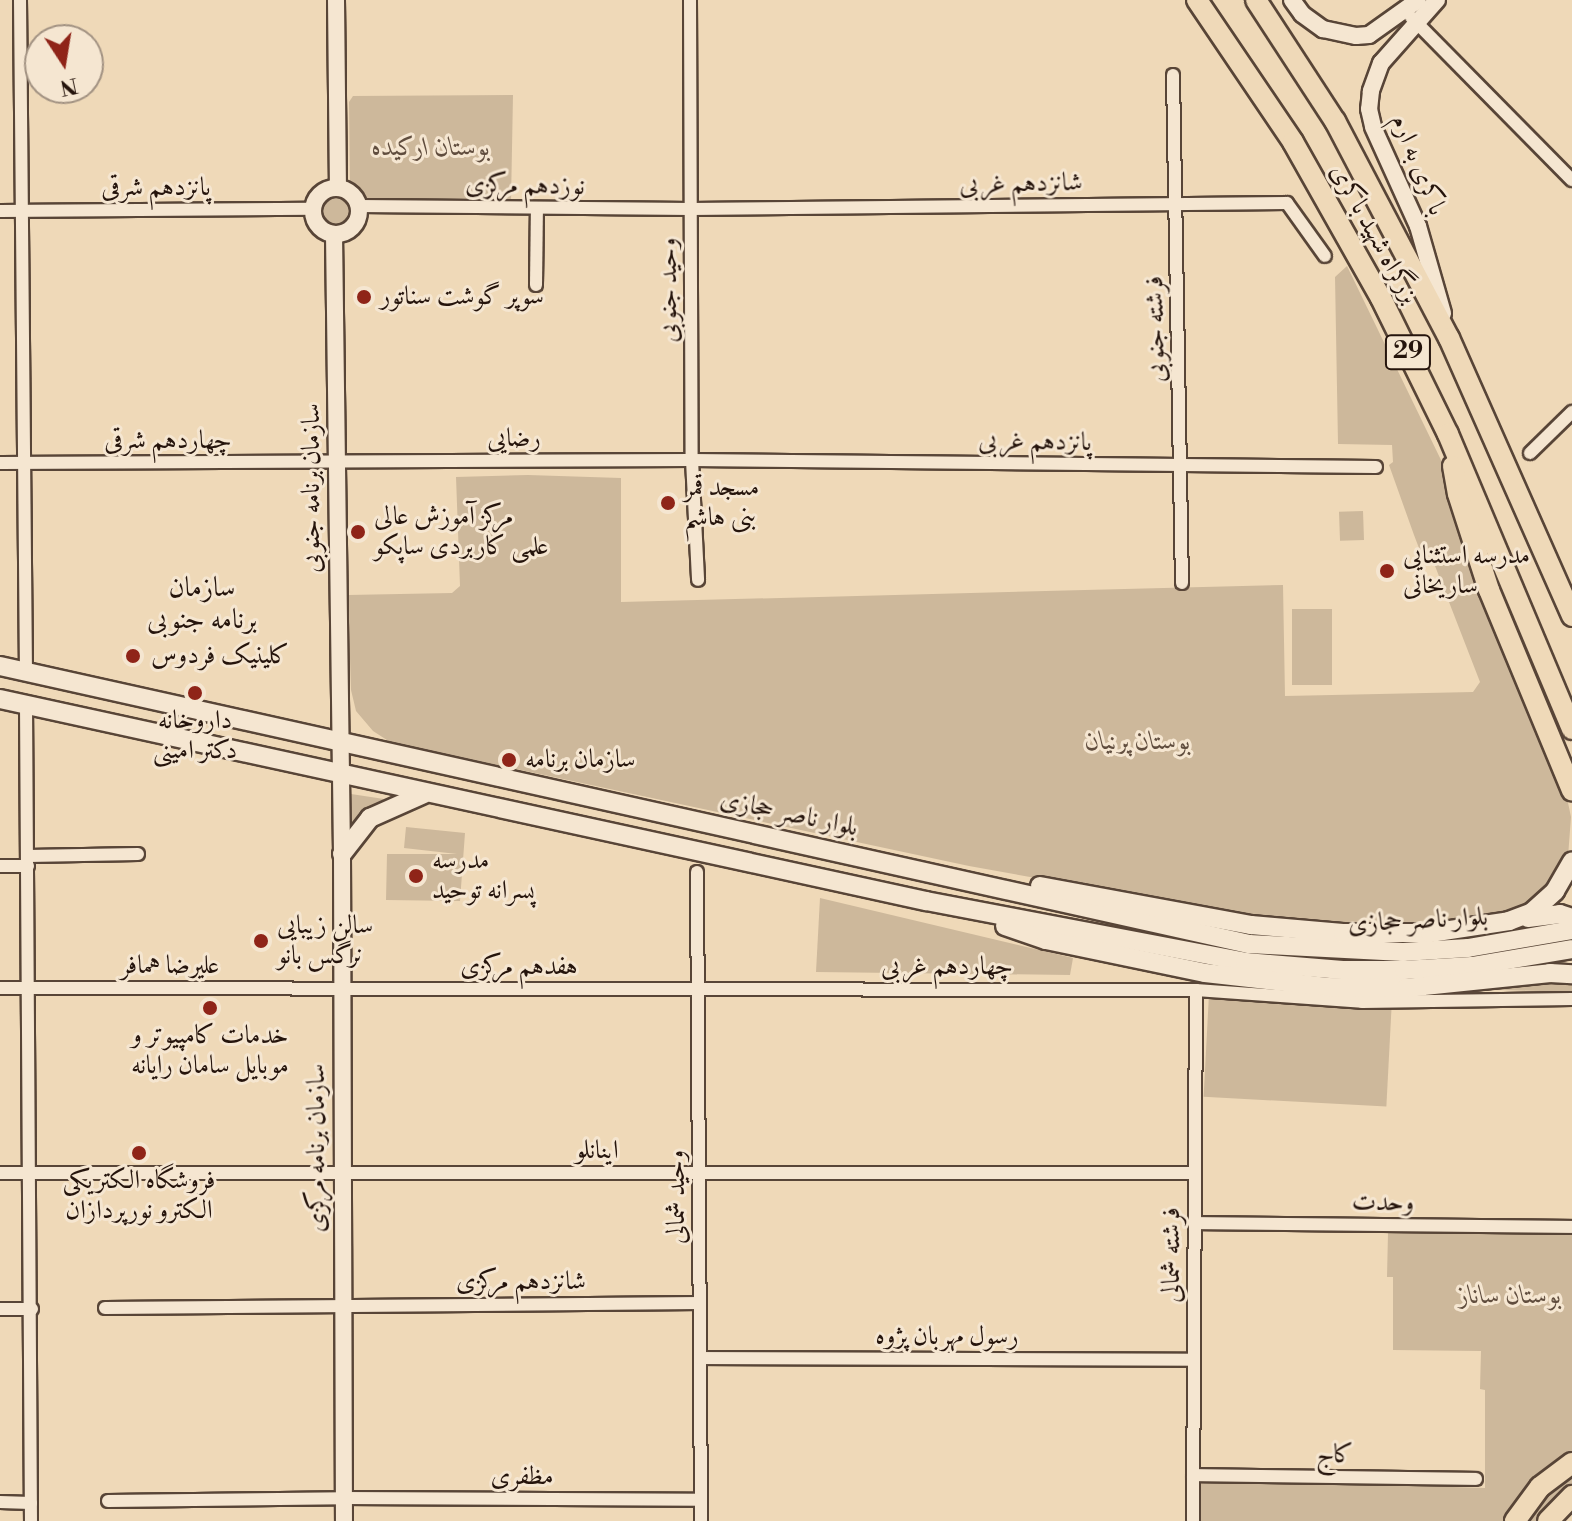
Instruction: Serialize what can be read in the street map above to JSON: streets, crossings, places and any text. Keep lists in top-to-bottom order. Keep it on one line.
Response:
{"streets":{"highway":["بزرگراه شهید باکری","29"],"main road":["بلوار ناصر حجازی"],"street":["باکری به ارم","شانزدهم غربی","نوزدهم مرکزی","پانزدهم شرقی","وحید جنوبی","فرشته جنوبی","رضایی","چهاردهم شرقی","پانزدهم غربی","سازمان برنامه جنوبی","علیرضا همافر","هفدهم مرکزی","چهاردهم غربی","سازمان برنامه مرکزی","اینانلو","وحید شمالی","وحدت","فرشته شمالی","شانزدهم مرکزی","رسول مهربان پژوه","کاج","مظفری"]},"crossings":[["باکری به ارم","بزرگراه شهید باکری"],["شانزدهم غربی","نوزدهم مرکزی"],["شانزدهم غربی","وحید جنوبی"],["شانزدهم غربی","فرشته جنوبی"],["نوزدهم مرکزی","پانزدهم شرقی"],["نوزدهم مرکزی","وحید جنوبی"],["نوزدهم مرکزی","سازمان برنامه جنوبی"],["پانزدهم شرقی","سازمان برنامه جنوبی"],["وحید جنوبی","رضایی"],["وحید جنوبی","پانزدهم غربی"],["فرشته جنوبی","پانزدهم غربی"],["رضایی","چهاردهم شرقی"],["رضایی","پانزدهم غربی"],["رضایی","سازمان برنامه جنوبی"],["چهاردهم شرقی","سازمان برنامه جنوبی"],["سازمان برنامه جنوبی","بلوار ناصر حجازی"],["سازمان برنامه جنوبی","سازمان برنامه مرکزی"],["بلوار ناصر حجازی","سازمان برنامه مرکزی"],["علیرضا همافر","هفدهم مرکزی"],["علیرضا همافر","سازمان برنامه مرکزی"],["هفدهم مرکزی","چهاردهم غربی"],["هفدهم مرکزی","سازمان برنامه مرکزی"],["هفدهم مرکزی","وحید شمالی"],["چهاردهم غربی","وحید شمالی"],["چهاردهم غربی","فرشته شمالی"],["سازمان برنامه مرکزی","اینانلو"],["سازمان برنامه مرکزی","شانزدهم مرکزی"],["سازمان برنامه مرکزی","مظفری"],["اینانلو","وحید شمالی"],["اینانلو","فرشته شمالی"],["وحید شمالی","شانزدهم مرکزی"],["وحید شمالی","رسول مهربان پژوه"],["وحید شمالی","مظفری"],["وحدت","فرشته شمالی"],["فرشته شمالی","رسول مهربان پژوه"],["فرشته شمالی","کاج"]],"districts":["سازمان برنامه جنوبی"],"parks":["بوستان ارکیده","بوستان پرنیان","بوستان ساناز"],"places":["سوپر گوشت سناتور","مسجد قمر بنی هاشم","مرکز آموزش عالی علمی کاربردی ساپکو","مدرسه استثنایی ساریخانی","کلینیک فردوس","داروخانه دکتر امینی","سازمان برنامه","مدرسه پسرانه توحید","سالن زیبایی نرگس بانو","خدمات کامپیوتر و موبایل سامان رایانه","فروشگاه الکتریکی الکترو نورپردازان"],"north":"bottom"}
